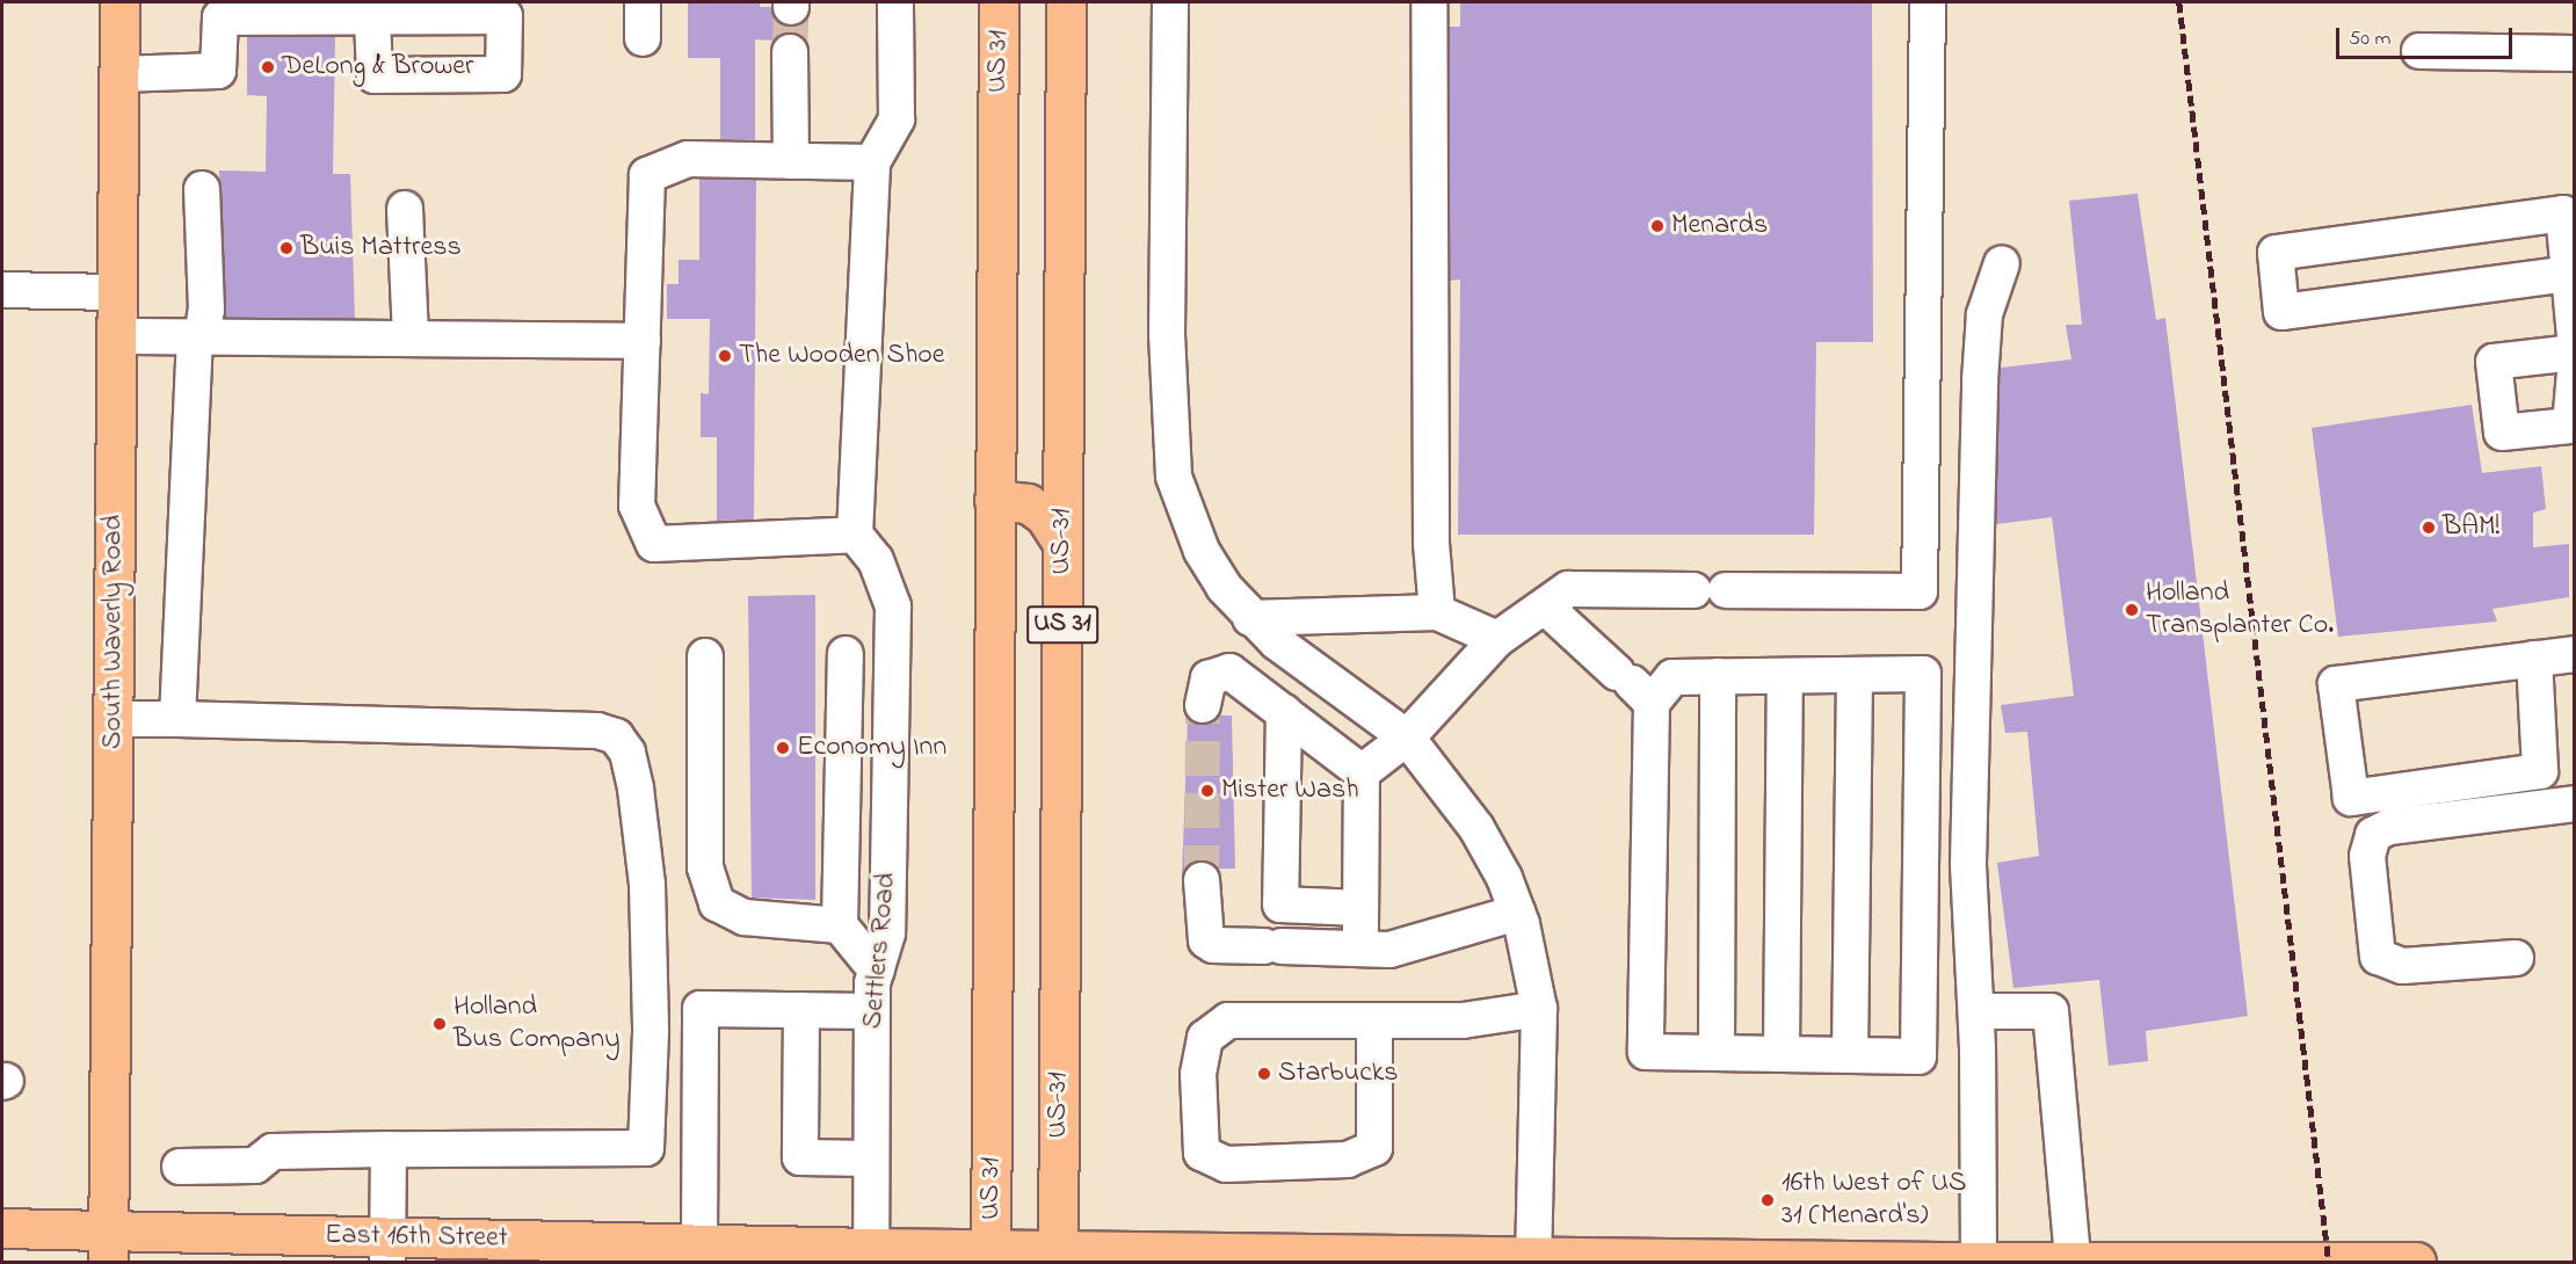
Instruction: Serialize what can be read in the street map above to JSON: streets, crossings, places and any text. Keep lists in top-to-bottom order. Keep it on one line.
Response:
{"streets":{"main road":["US 31","US-31","South Waverly Road","East 16th Street"],"street":["Settlers Road"]},"crossings":[["US 31","East 16th Street"],["US-31","East 16th Street"],["South Waverly Road","East 16th Street"],["Settlers Road","East 16th Street"]],"places":["DeLong & Brower","Menards","Buis Mattress","The Wooden Shoe","BAM!","Holland Transplanter Co.","Economy Inn","Mister Wash","Holland Bus Company","Starbucks","16th West of US 31 (Menard's)"],"scale_bar":"50 m"}
